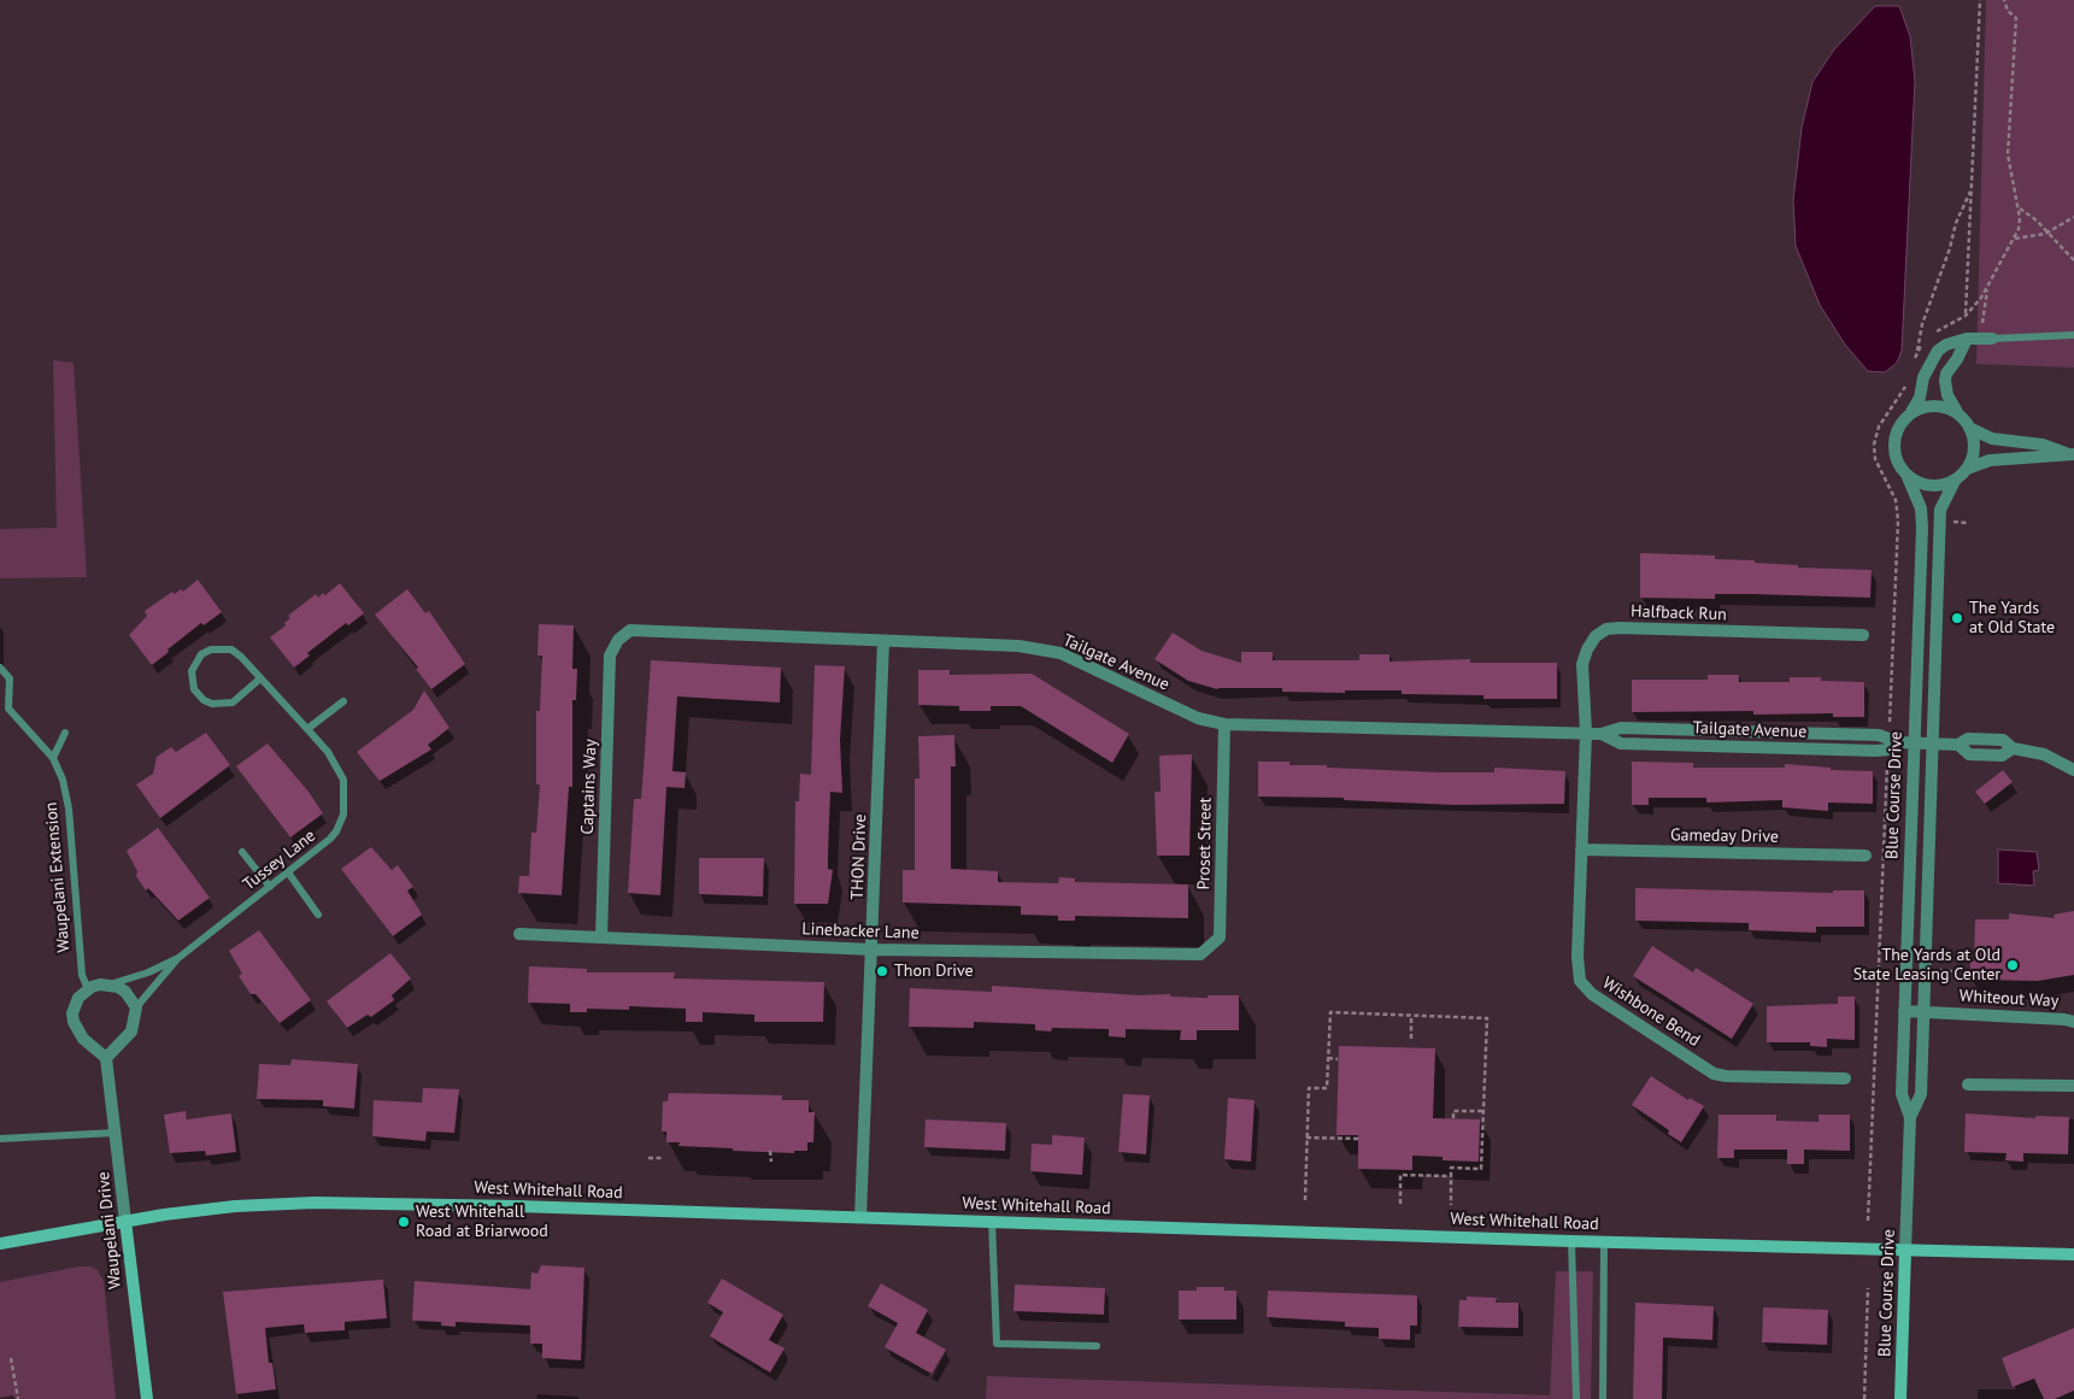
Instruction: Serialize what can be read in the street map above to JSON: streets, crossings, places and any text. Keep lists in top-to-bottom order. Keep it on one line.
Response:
{"streets":{"main road":["Blue Course Drive","West Whitehall Road","Waupelani Drive"],"street":["Halfback Run","Tailgate Avenue","Captains Way","Gameday Drive","Proset Street","THON Drive","Linebacker Lane","Whiteout Way","Wishbone Bend"],"lane":["Tussey Lane","Waupelani Extension"]},"crossings":[["Halfback Run","Tailgate Avenue"],["Halfback Run","Wishbone Bend"],["Tailgate Avenue","Captains Way"],["Tailgate Avenue","Blue Course Drive"],["Tailgate Avenue","Proset Street"],["Tailgate Avenue","THON Drive"],["Tailgate Avenue","Wishbone Bend"],["Captains Way","Linebacker Lane"],["Blue Course Drive","Whiteout Way"],["Blue Course Drive","West Whitehall Road"],["Gameday Drive","Wishbone Bend"],["Proset Street","Linebacker Lane"],["THON Drive","Linebacker Lane"],["THON Drive","West Whitehall Road"],["Tussey Lane","Waupelani Extension"],["Tussey Lane","Waupelani Drive"],["Waupelani Extension","Waupelani Drive"],["West Whitehall Road","Waupelani Drive"]],"places":["The Yards at Old State","The Yards at Old State Leasing Center","Thon Drive","West Whitehall Road at Briarwood"]}
